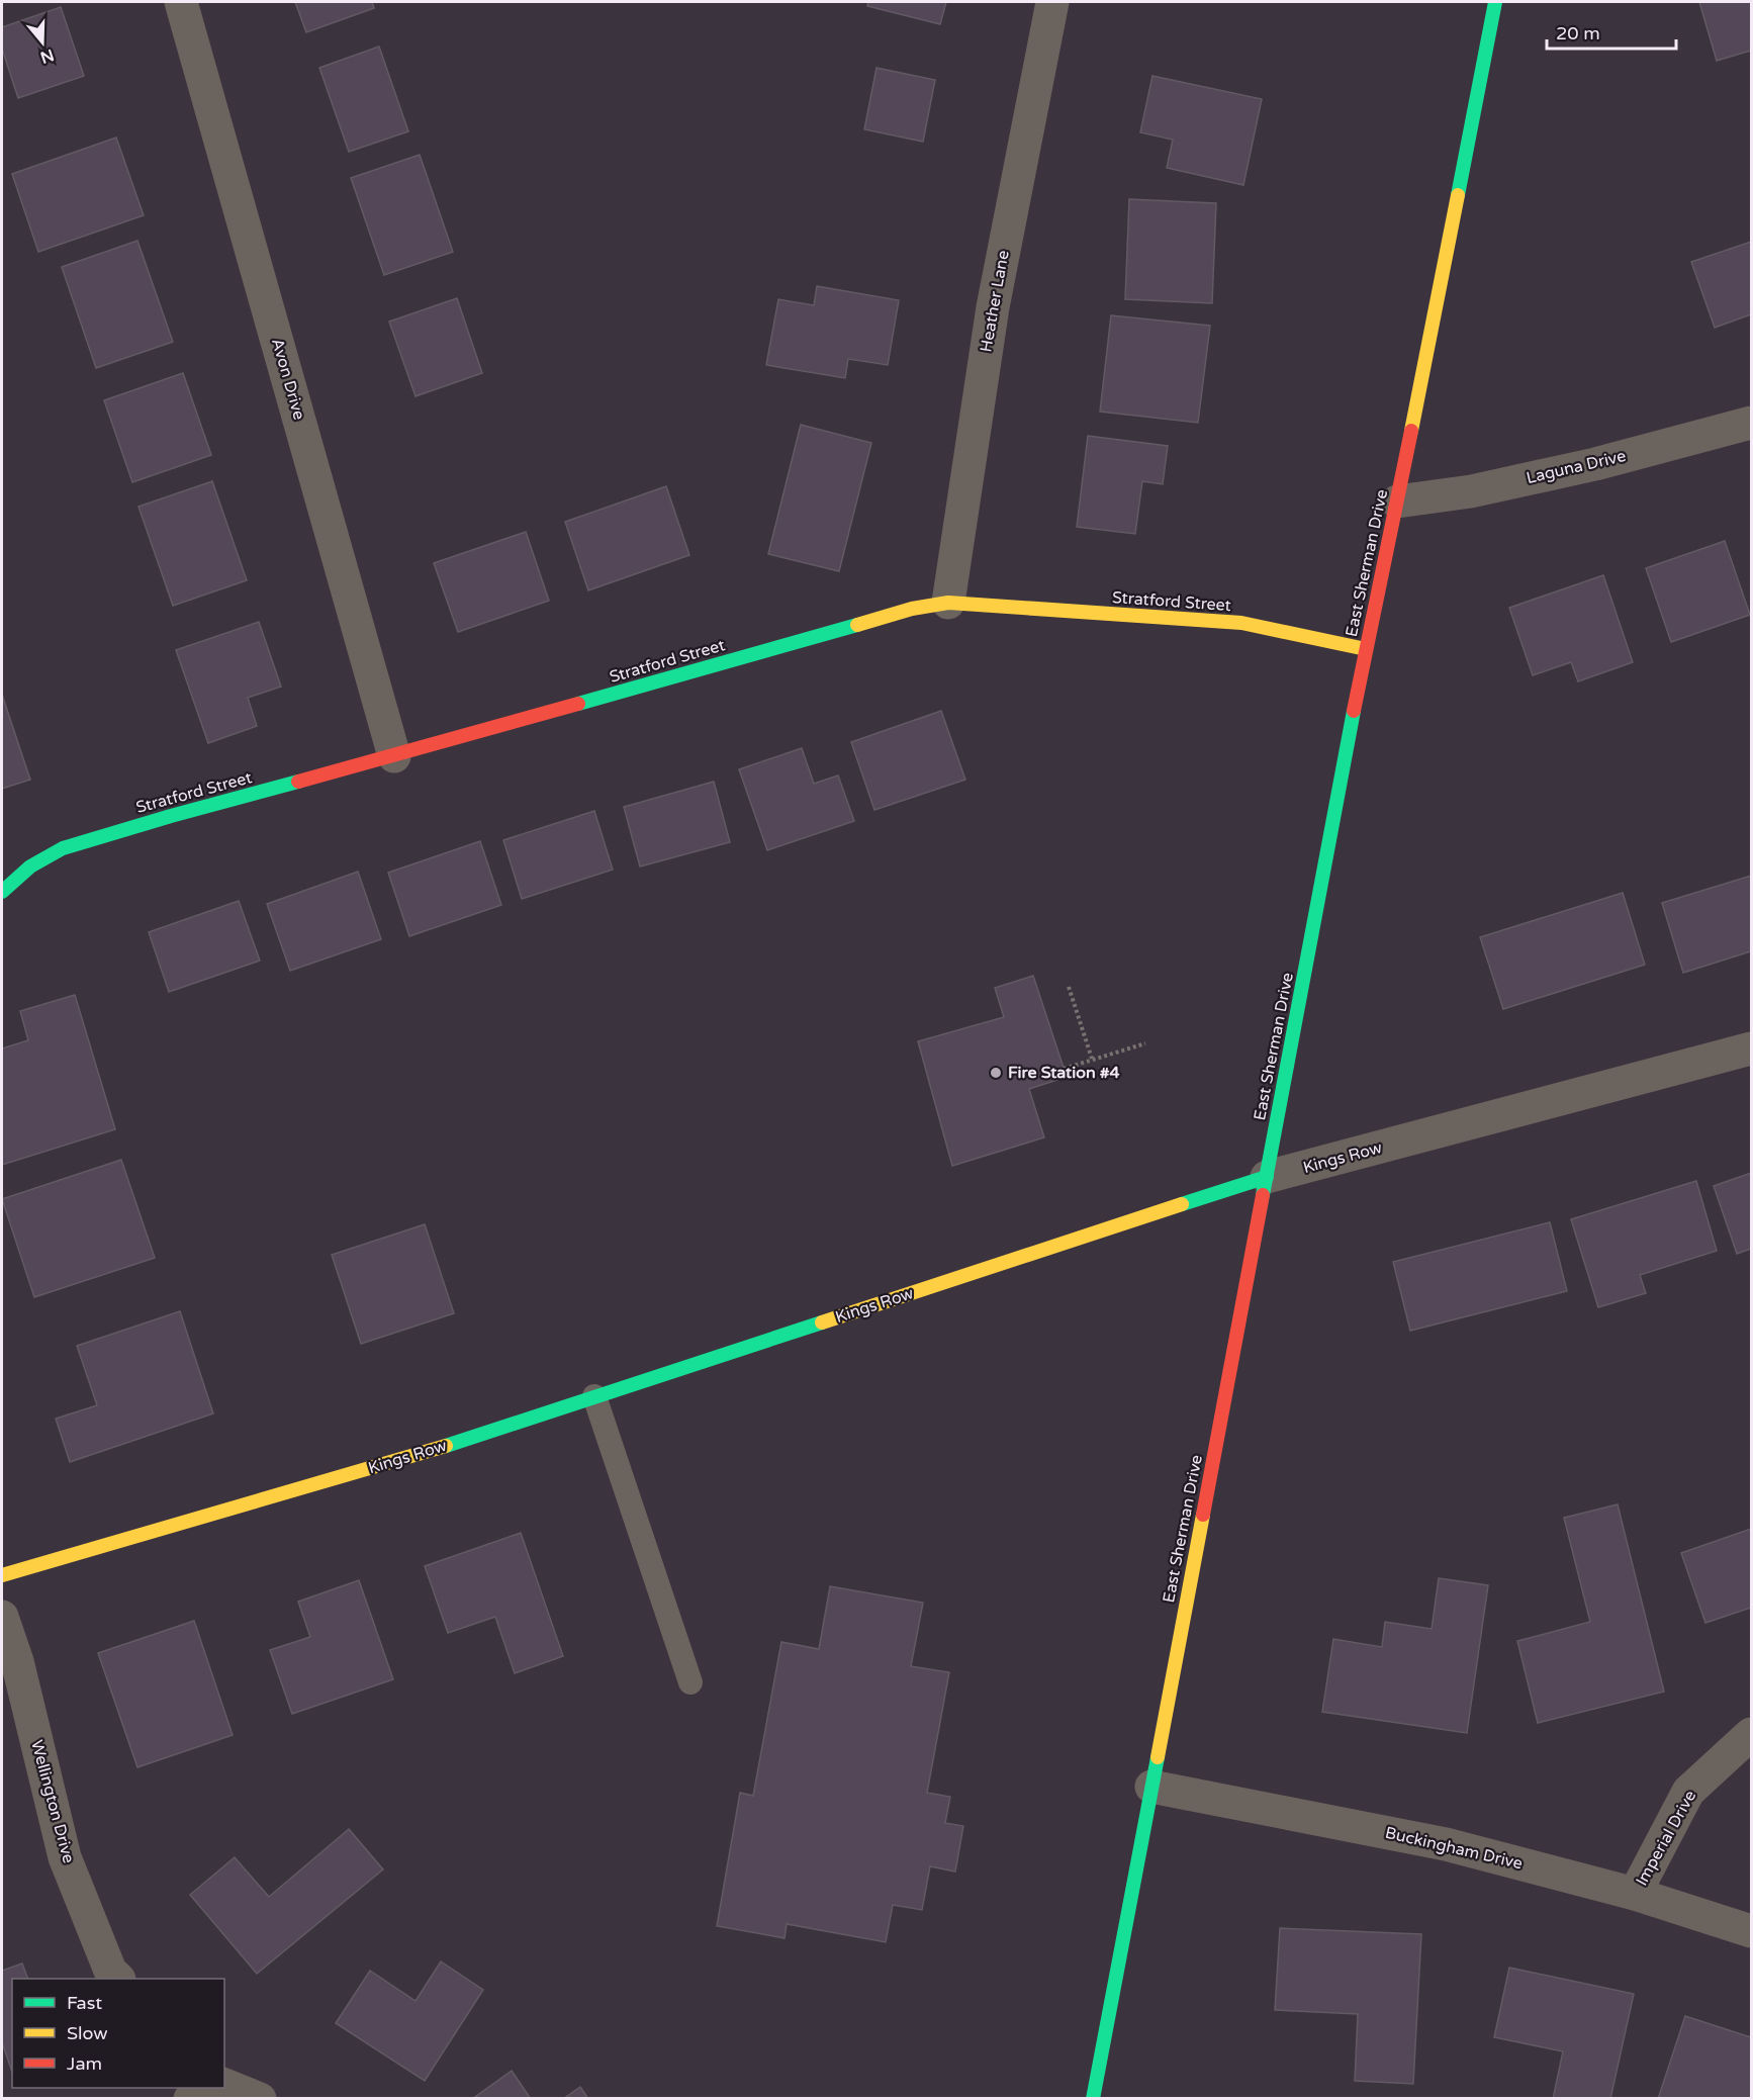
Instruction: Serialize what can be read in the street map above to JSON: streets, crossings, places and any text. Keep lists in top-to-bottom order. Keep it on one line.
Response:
{"streets":{"street":["Heather Lane","Avon Drive","Laguna Drive","East Sherman Drive","Stratford Street","Kings Row","Wellington Drive","Imperial Drive","Buckingham Drive"]},"crossings":[["Heather Lane","Stratford Street"],["Avon Drive","Stratford Street"],["Laguna Drive","East Sherman Drive"],["East Sherman Drive","Stratford Street"],["East Sherman Drive","Kings Row"],["East Sherman Drive","Buckingham Drive"],["Imperial Drive","Buckingham Drive"]],"places":["Fire Station #4"],"legend":["Fast","Slow","Jam"],"scale_bar":"20 m","north":"bottom"}
